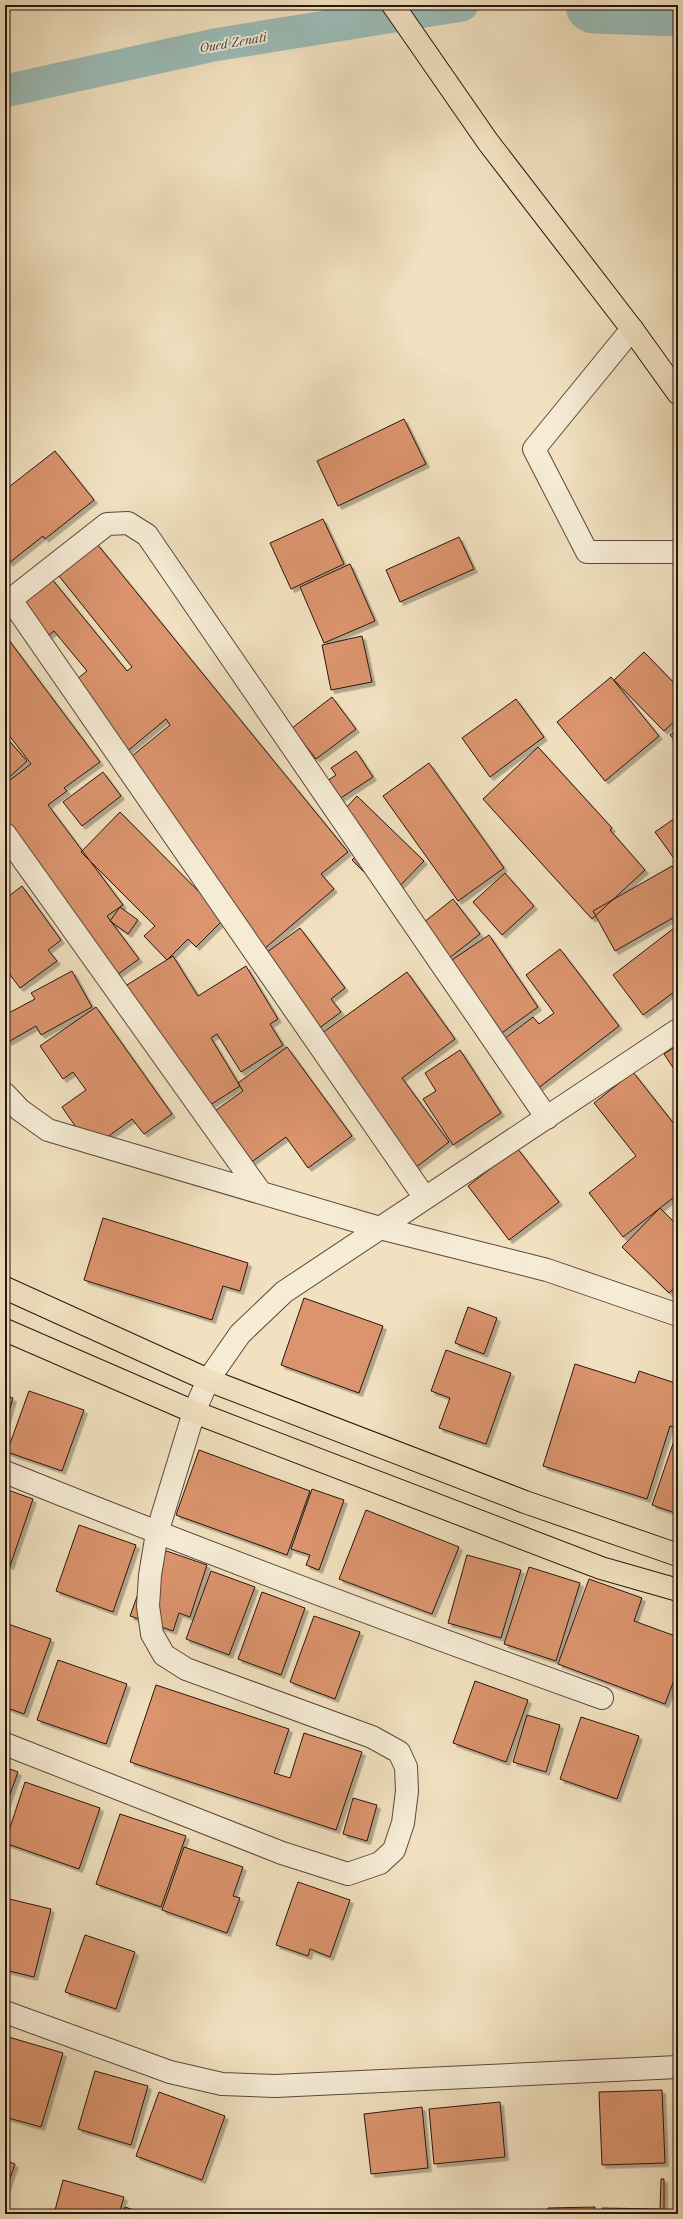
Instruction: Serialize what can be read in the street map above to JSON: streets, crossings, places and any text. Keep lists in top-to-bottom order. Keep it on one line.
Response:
{"water":["Oued Zenati"]}
